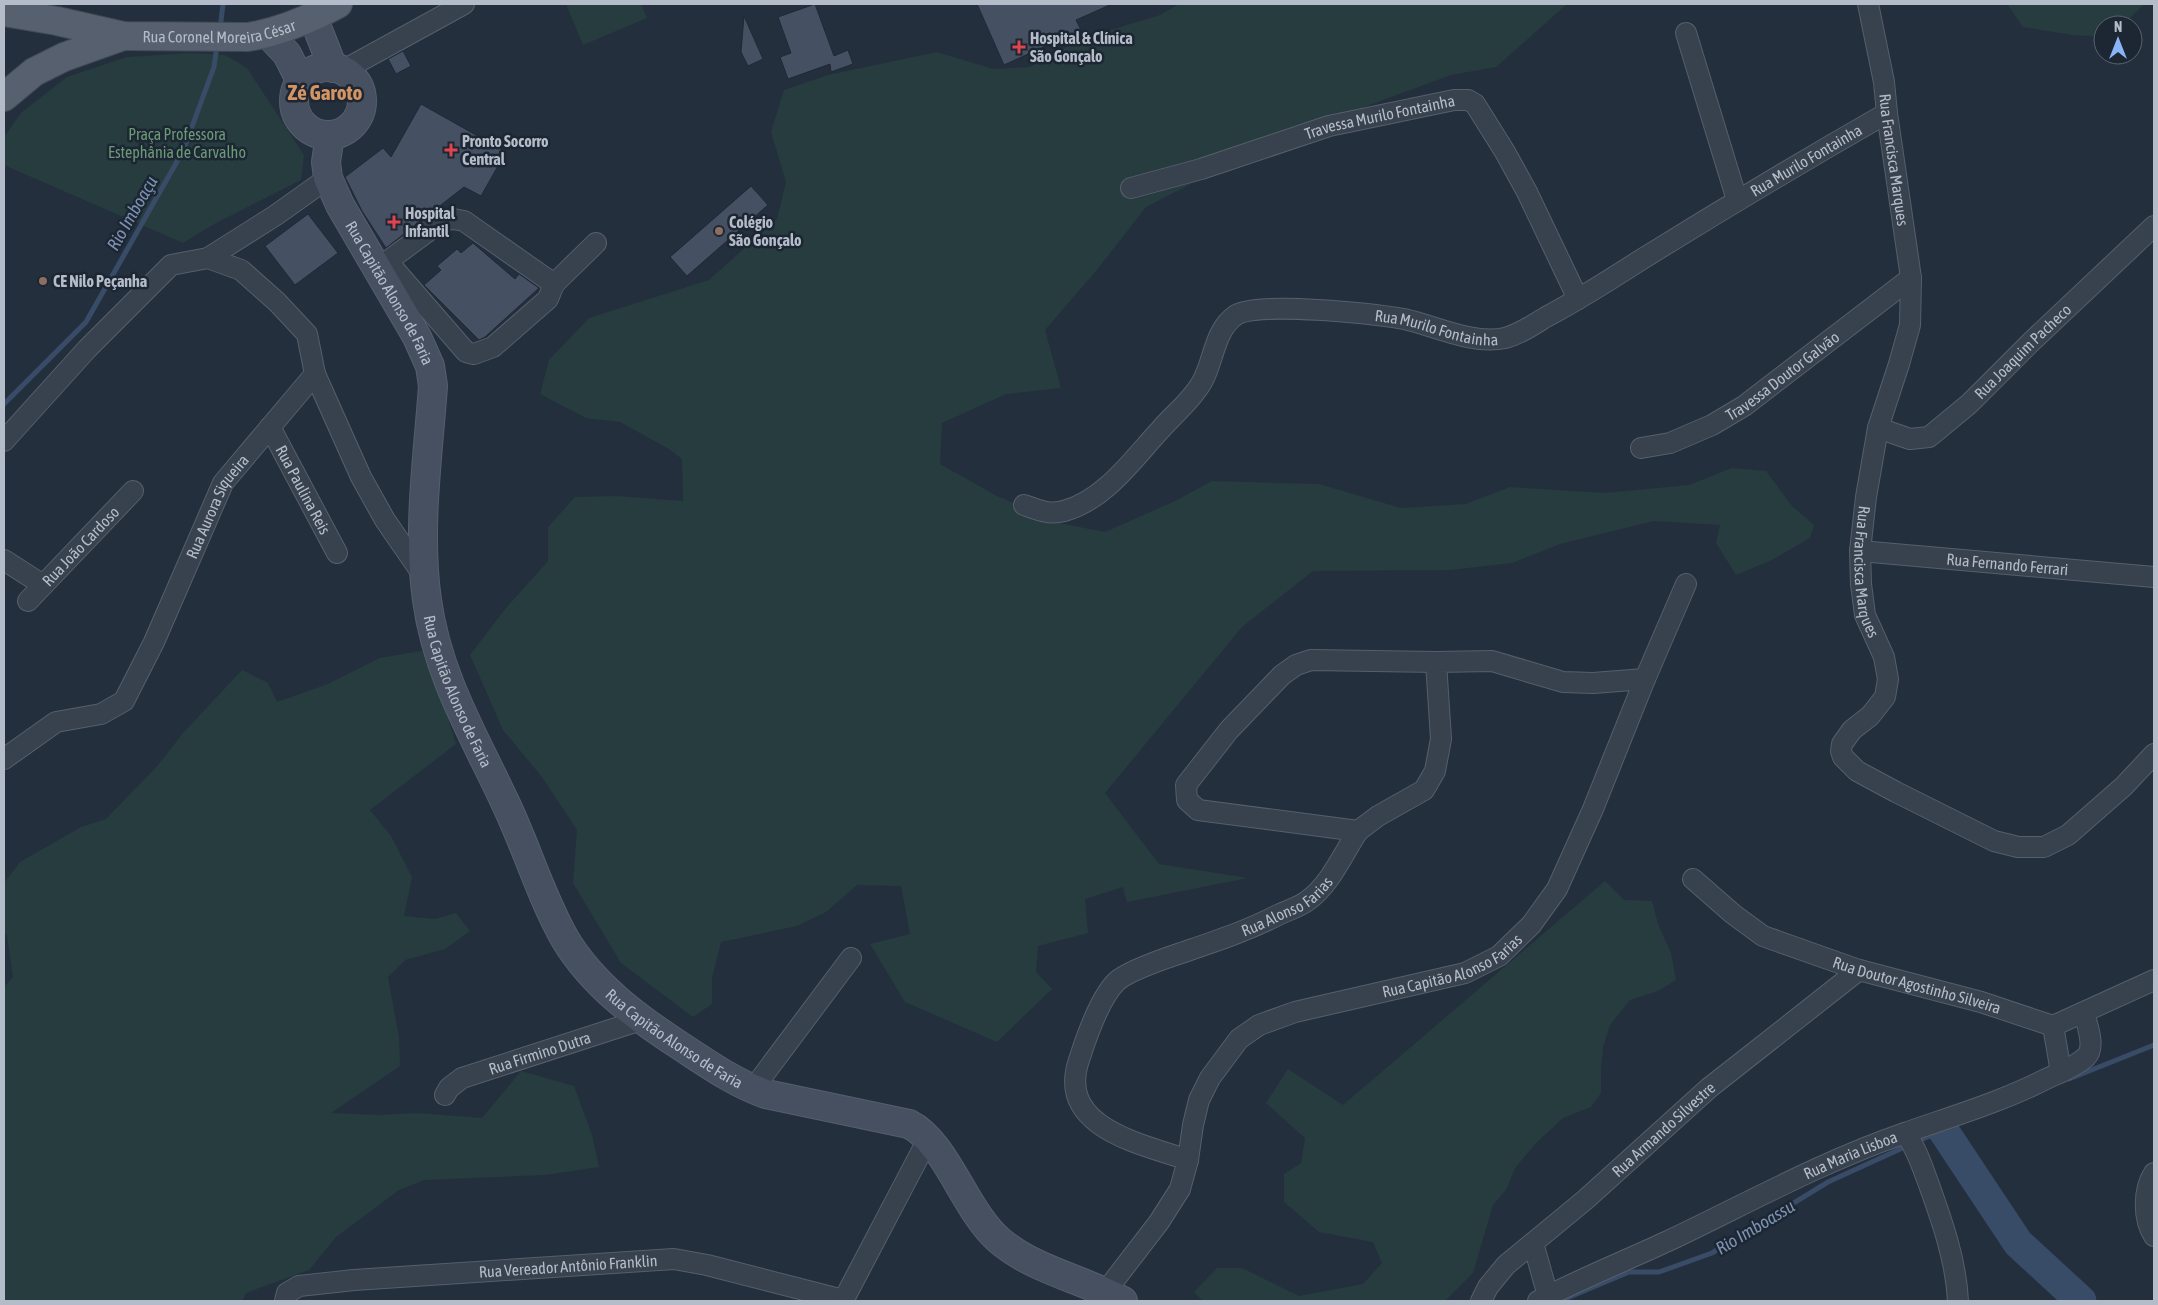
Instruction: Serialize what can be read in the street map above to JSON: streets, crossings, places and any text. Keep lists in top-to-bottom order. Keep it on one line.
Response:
{"streets":{"main road":["Rua Coronel Moreira César"],"street":["Travessa Murilo Fontainha","Rua Francisca Marques","Rua Murilo Fontainha","Rua Capitão Alonso de Faria","Rua Joaquim Pacheco","Travessa Doutor Galvão","Rua Paulina Reis","Rua Aurora Siqueira","Rua João Cardoso","Rua Fernando Ferrari","Rua Alonso Farias","Rua Capitão Alonso Farias","Rua Doutor Agostinho Silveira","Rua Firmino Dutra","Rua Armando Silvestre","Rua Maria Lisboa","Rua Vereador Antônio Franklin"]},"crossings":[["Travessa Murilo Fontainha","Rua Murilo Fontainha"],["Rua Francisca Marques","Rua Murilo Fontainha"],["Rua Francisca Marques","Rua Joaquim Pacheco"],["Rua Francisca Marques","Travessa Doutor Galvão"],["Rua Francisca Marques","Rua Fernando Ferrari"],["Rua Capitão Alonso de Faria","Rua Aurora Siqueira"],["Rua Capitão Alonso de Faria","Rua Firmino Dutra"],["Rua Paulina Reis","Rua Aurora Siqueira"],["Rua Alonso Farias","Rua Capitão Alonso Farias"],["Rua Doutor Agostinho Silveira","Rua Armando Silvestre"]],"districts":["Zé Garoto"],"water":["Rio Imboaçu","Rio Imboassu"],"parks":["Praça Professora Estephânia de Carvalho"],"places":{"health":["Hospital & Clínica São Gonçalo","Pronto Socorro Central","Hospital Infantil"],"other":["Colégio São Gonçalo","CE Nilo Peçanha"]},"north":"top"}
